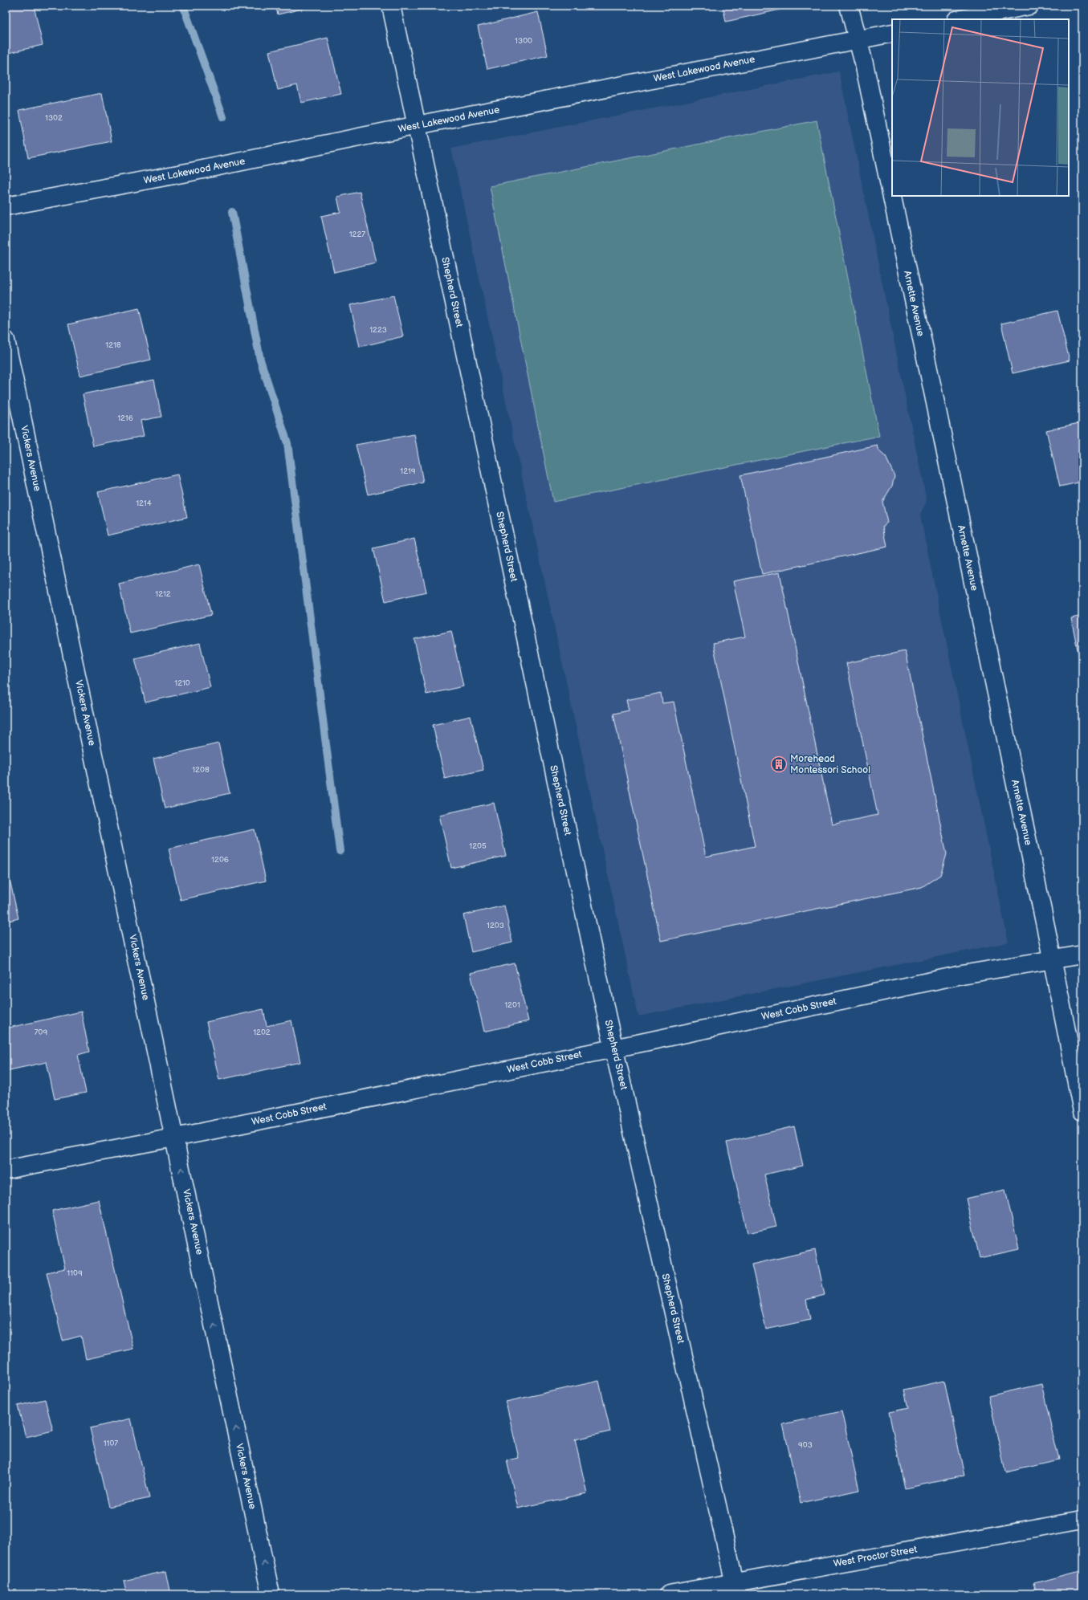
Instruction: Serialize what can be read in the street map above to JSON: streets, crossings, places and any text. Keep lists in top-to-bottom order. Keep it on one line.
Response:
{"streets":{"street":["West Lakewood Avenue","Shepherd Street","Arnette Avenue","Vickers Avenue","West Cobb Street","West Proctor Street"]},"crossings":[["West Lakewood Avenue","Shepherd Street"],["West Lakewood Avenue","Arnette Avenue"],["Shepherd Street","West Cobb Street"],["Shepherd Street","West Proctor Street"],["Arnette Avenue","West Cobb Street"],["Vickers Avenue","West Cobb Street"]],"one_way":["Vickers Avenue"],"places":{"building":["Morehead Montessori School"]},"house_numbers":["1300","1302","1227","1223","1218","1216","1219","1214","1212","1210","1208","1205","1206","1203","1201","709","1202","1109","1107","903"]}
